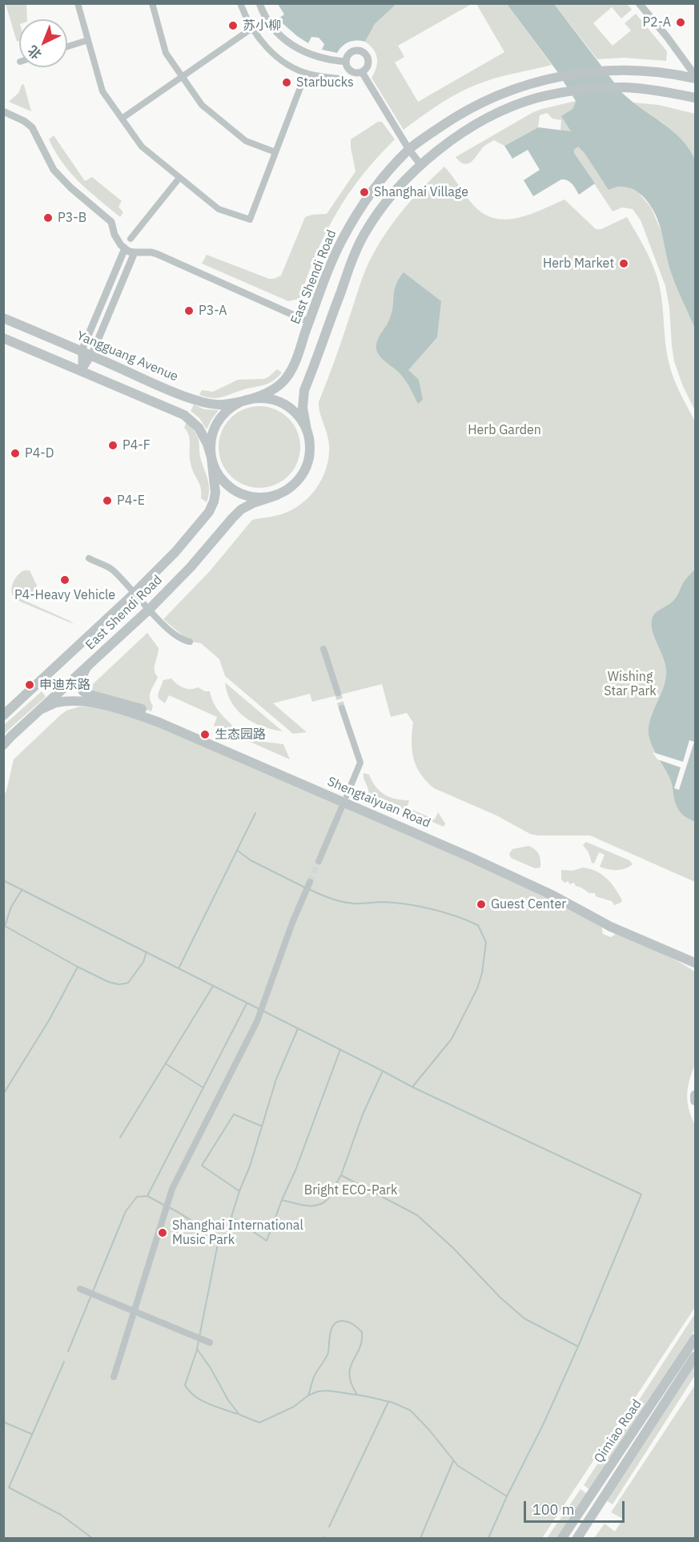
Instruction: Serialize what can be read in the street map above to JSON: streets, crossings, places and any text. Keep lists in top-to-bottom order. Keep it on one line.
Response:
{"streets":{"street":["East Shendi Road","Yangguang Avenue","Shengtaiyuan Road","Qimiao Road"]},"crossings":[["East Shendi Road","Yangguang Avenue"],["East Shendi Road","Shengtaiyuan Road"]],"parks":["Herb Garden","Wishing Star Park","Bright ECO-Park"],"places":["P2-A","苏小柳","Starbucks","Shanghai Village","P3-B","Herb Market","P3-A","P4-F","P4-D","P4-E","P4-Heavy Vehicle","申迪东路","生态园路","Guest Center","Shanghai International Music Park"],"scale_bar":"100 m","north":"bottom left"}
